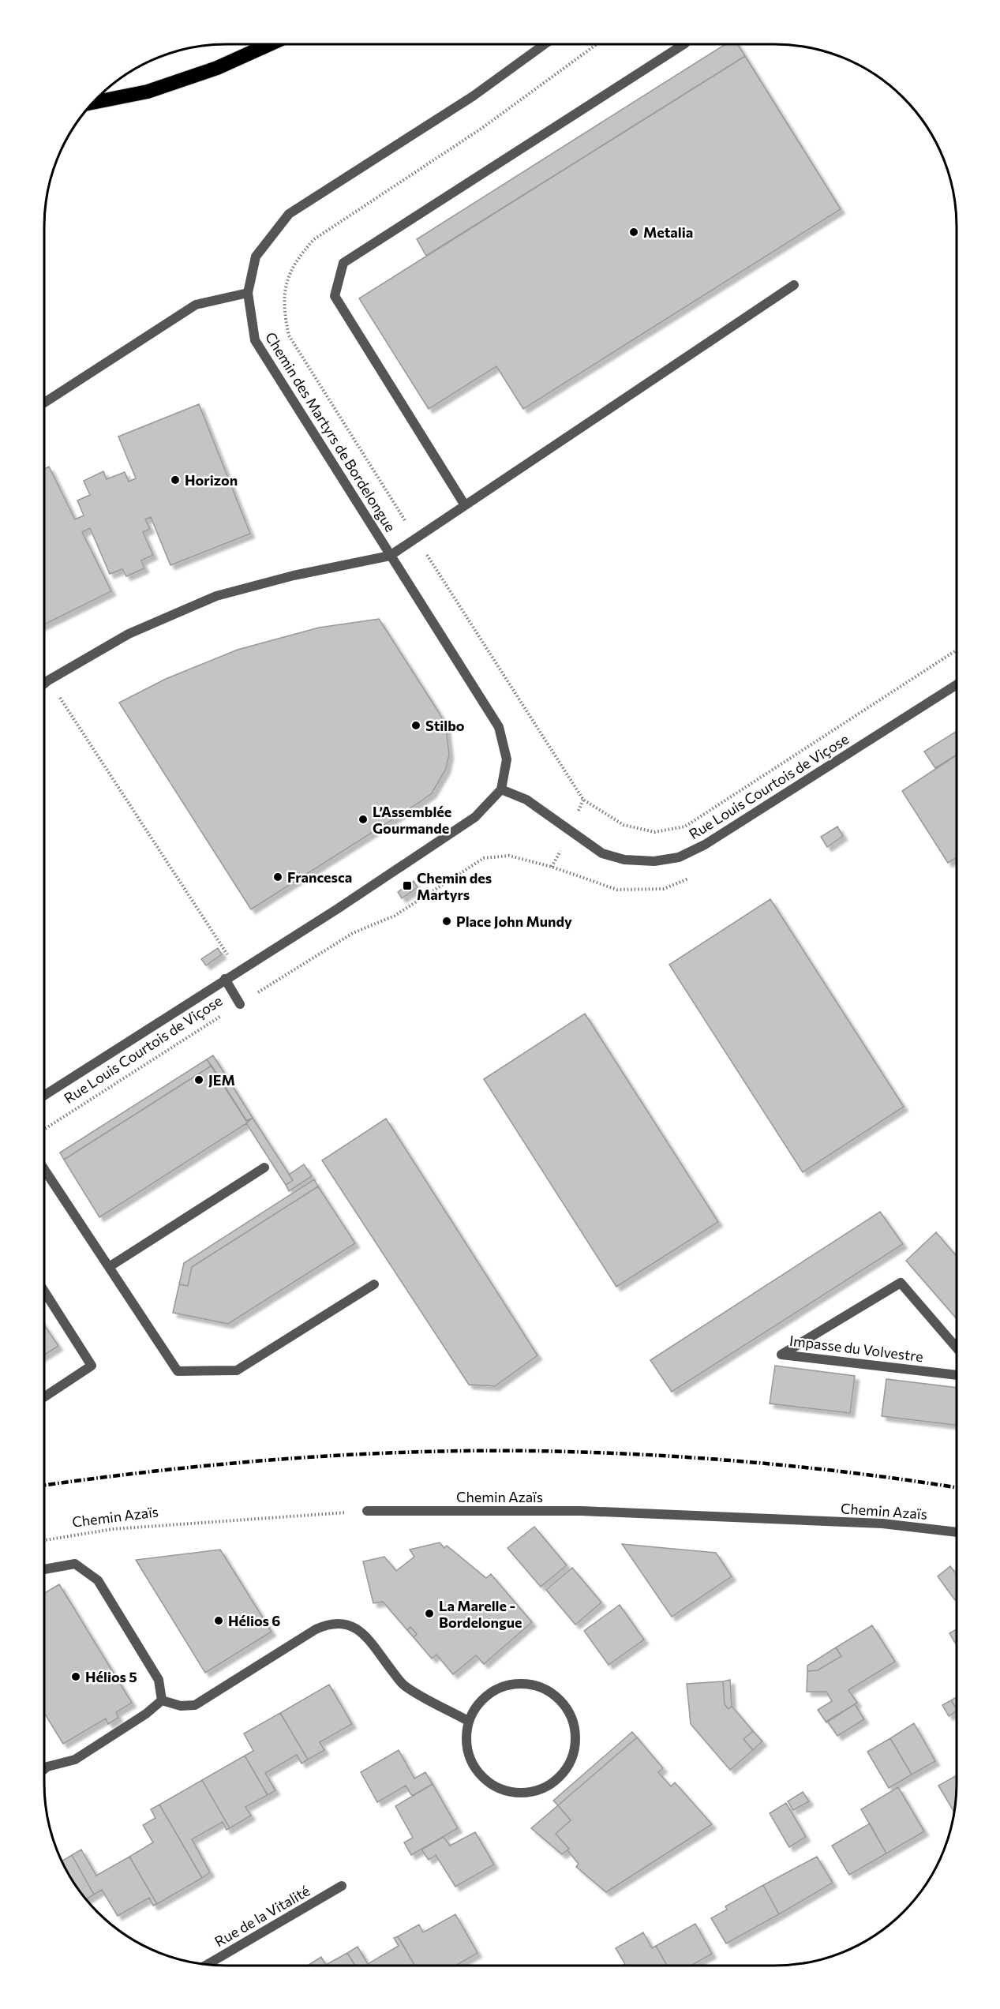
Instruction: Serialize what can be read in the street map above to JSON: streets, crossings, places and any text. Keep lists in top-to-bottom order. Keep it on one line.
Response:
{"streets":{"street":["Chemin des Martyrs de Bordelongue","Rue Louis Courtois de Viçose","Impasse du Volvestre","Chemin Azaïs","Rue de la Vitalité"]},"crossings":[["Chemin des Martyrs de Bordelongue","Rue Louis Courtois de Viçose"]],"places":{"other":["Metalia","Horizon","Stilbo","L’Assemblée Gourmande","Francesca","Place John Mundy","JEM","La Marelle - Bordelongue","Hélios 6","Hélios 5"],"transit":["Chemin des Martyrs"]}}
